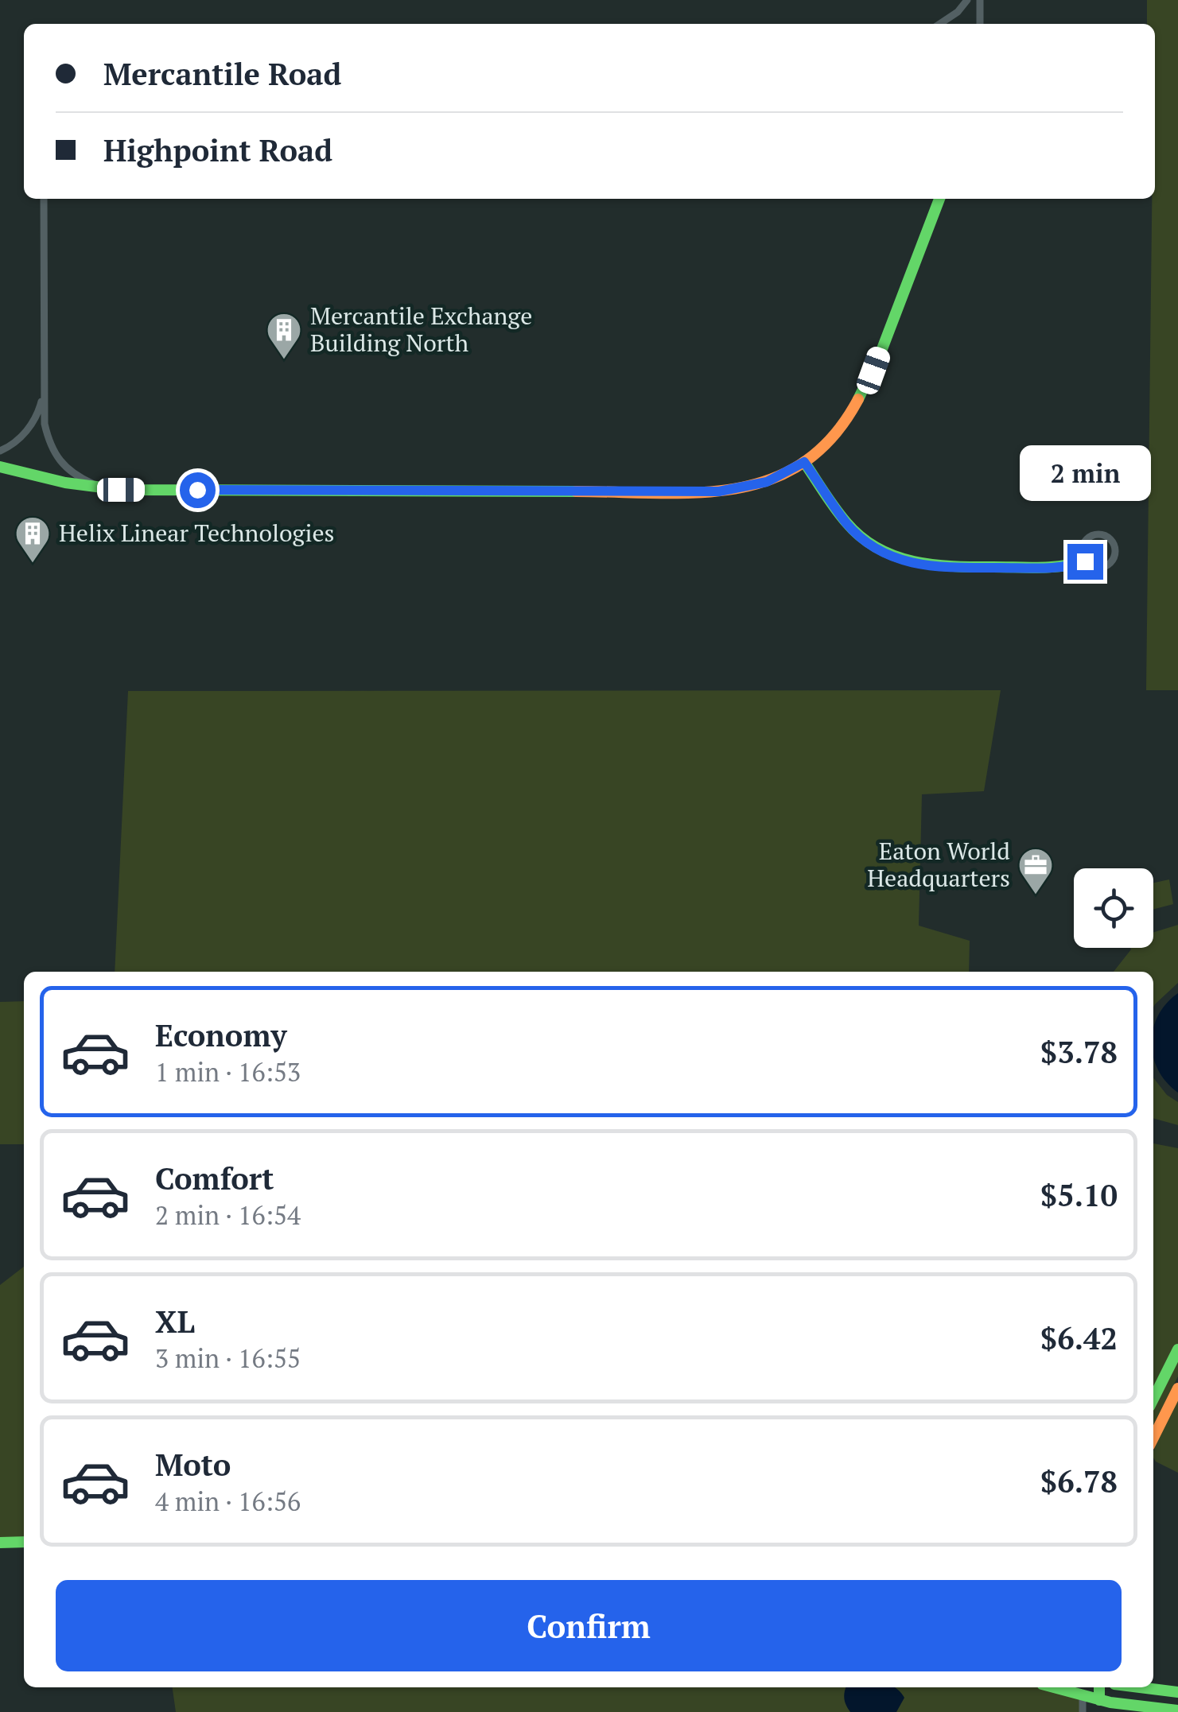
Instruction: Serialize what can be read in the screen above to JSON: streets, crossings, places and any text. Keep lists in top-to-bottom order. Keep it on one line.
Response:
{"places":{"building":["Mercantile Exchange Building North","Helix Linear Technologies"],"office":["Eaton World Headquarters"]},"page":{"banner":["Mercantile Road","Highpoint Road"],"bubble":"2 min","list":[{"name":"Economy","note":"1 min · 16:53","value":"$3.78"},{"name":"Comfort","note":"2 min · 16:54","value":"$5.10"},{"name":"XL","note":"3 min · 16:55","value":"$6.42"},{"name":"Moto","note":"4 min · 16:56","value":"$6.78"}],"buttons":"Confirm"}}
